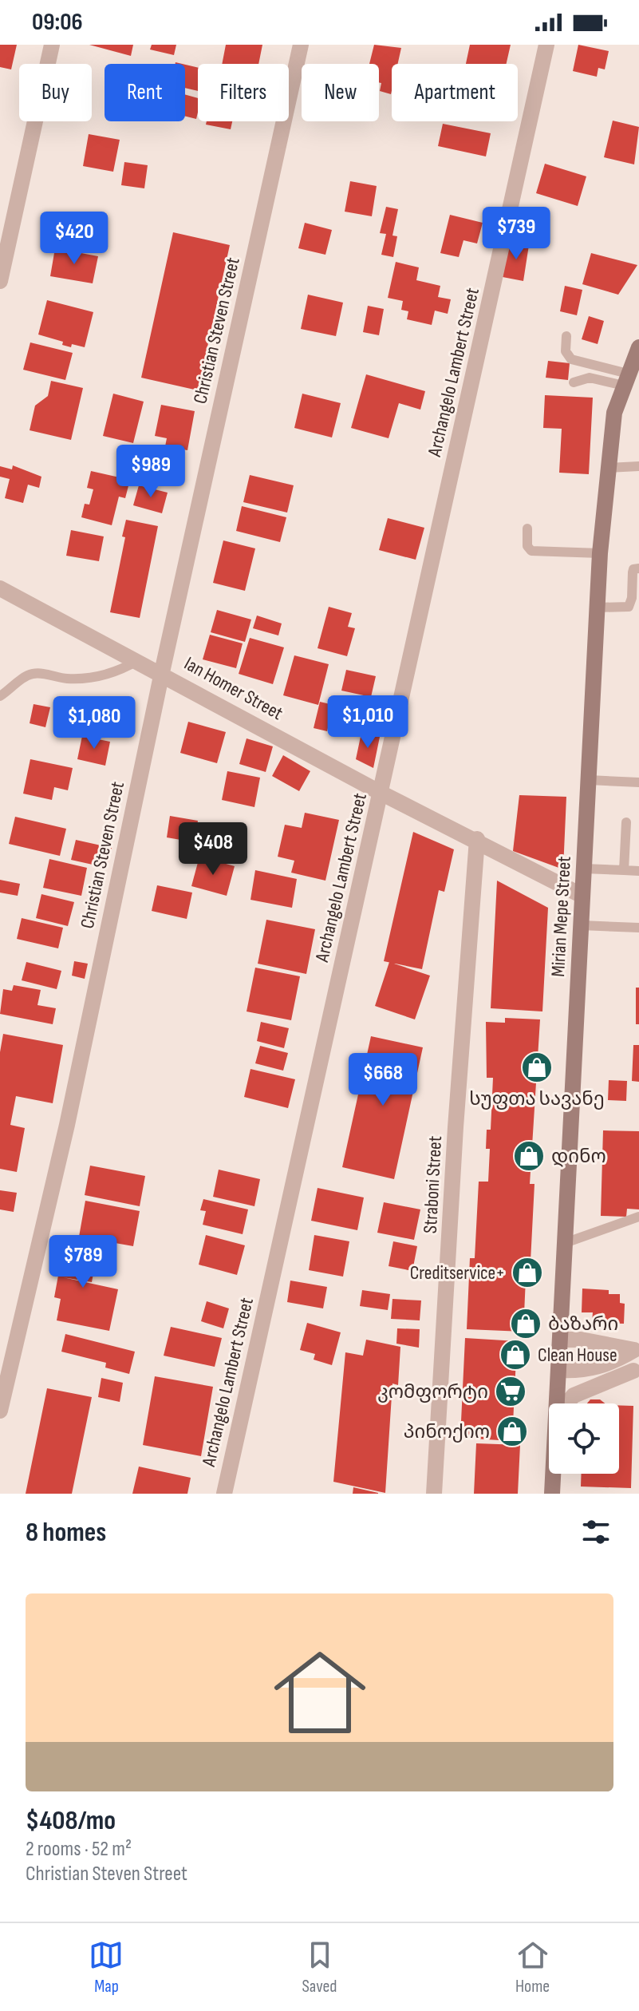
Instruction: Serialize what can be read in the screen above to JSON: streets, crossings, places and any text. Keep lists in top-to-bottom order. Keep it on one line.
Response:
{"streets":{"street":["Christian Steven Street","Archangelo Lambert Street","Ian Homer Street","Mirian Mepe Street","Straboni Street"]},"crossings":[["Christian Steven Street","Ian Homer Street"],["Archangelo Lambert Street","Ian Homer Street"],["Ian Homer Street","Mirian Mepe Street"],["Ian Homer Street","Straboni Street"]],"places":{"shop":["სუფთა სავანე","დინო","Creditservice+","ბაზარი","Clean House","პინოქიო"],"supermarket":["კომფორტი"]},"page":{"status":"09:06","chip":["Buy","Rent","Filters","New","Apartment"],"price":["$739","$420","$989","$1,010","$1,080","$408","$668","$789"],"heading":"8 homes","list":[{"name":"$408/mo","note":"2 rooms · 52 m² · Christian Steven Street"}],"tabs":["Map","Saved","Home"]}}
